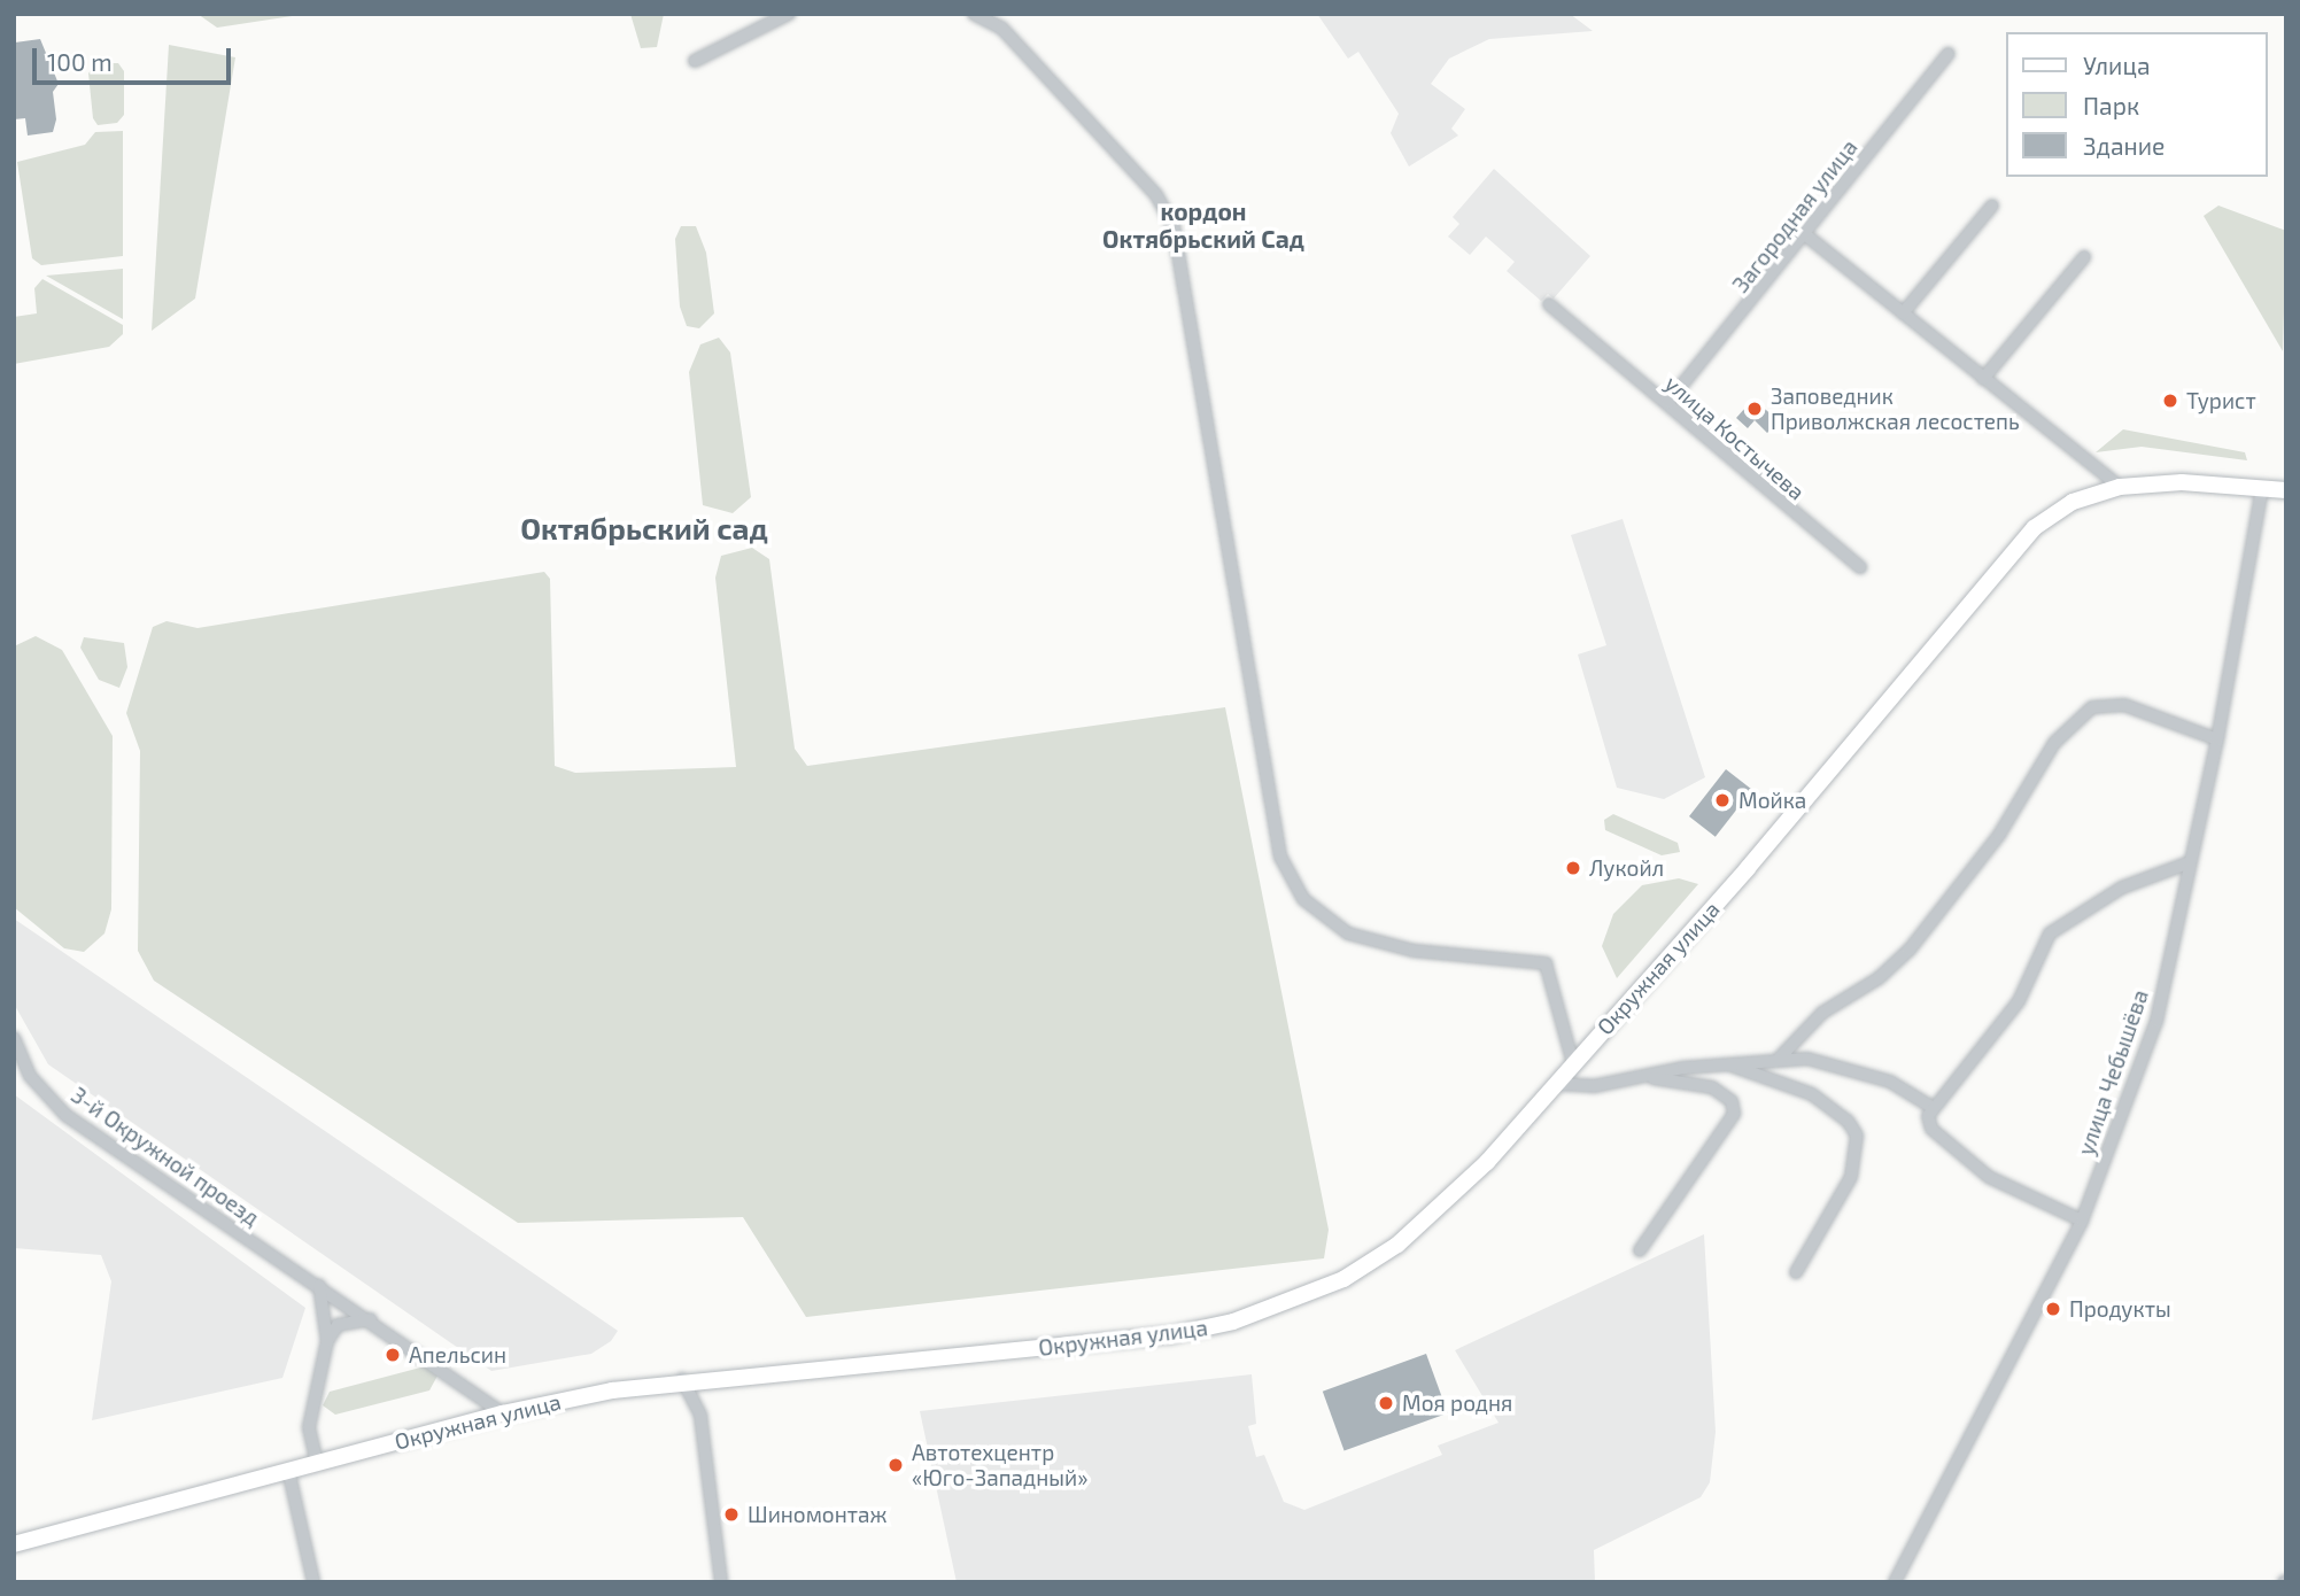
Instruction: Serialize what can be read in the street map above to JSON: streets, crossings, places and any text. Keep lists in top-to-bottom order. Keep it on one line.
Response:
{"streets":{"main road":["Окружная улица"],"street":["Загородная улица","улица Костычева","улица Чебышёва","3-й Окружной проезд"]},"crossings":[["Загородная улица","улица Костычева"],["Окружная улица","улица Чебышёва"],["Окружная улица","3-й Окружной проезд"]],"districts":["кордон Октябрьский Сад","Октябрьский сад"],"places":["Турист","Заповедник Приволжская лесостепь","Мойка","Лукойл","Продукты","Апельсин","Моя родня","Автотехцентр «Юго-Западный»","Шиномонтаж"],"legend":["Улица","Парк","Здание"],"scale_bar":"100 m"}
